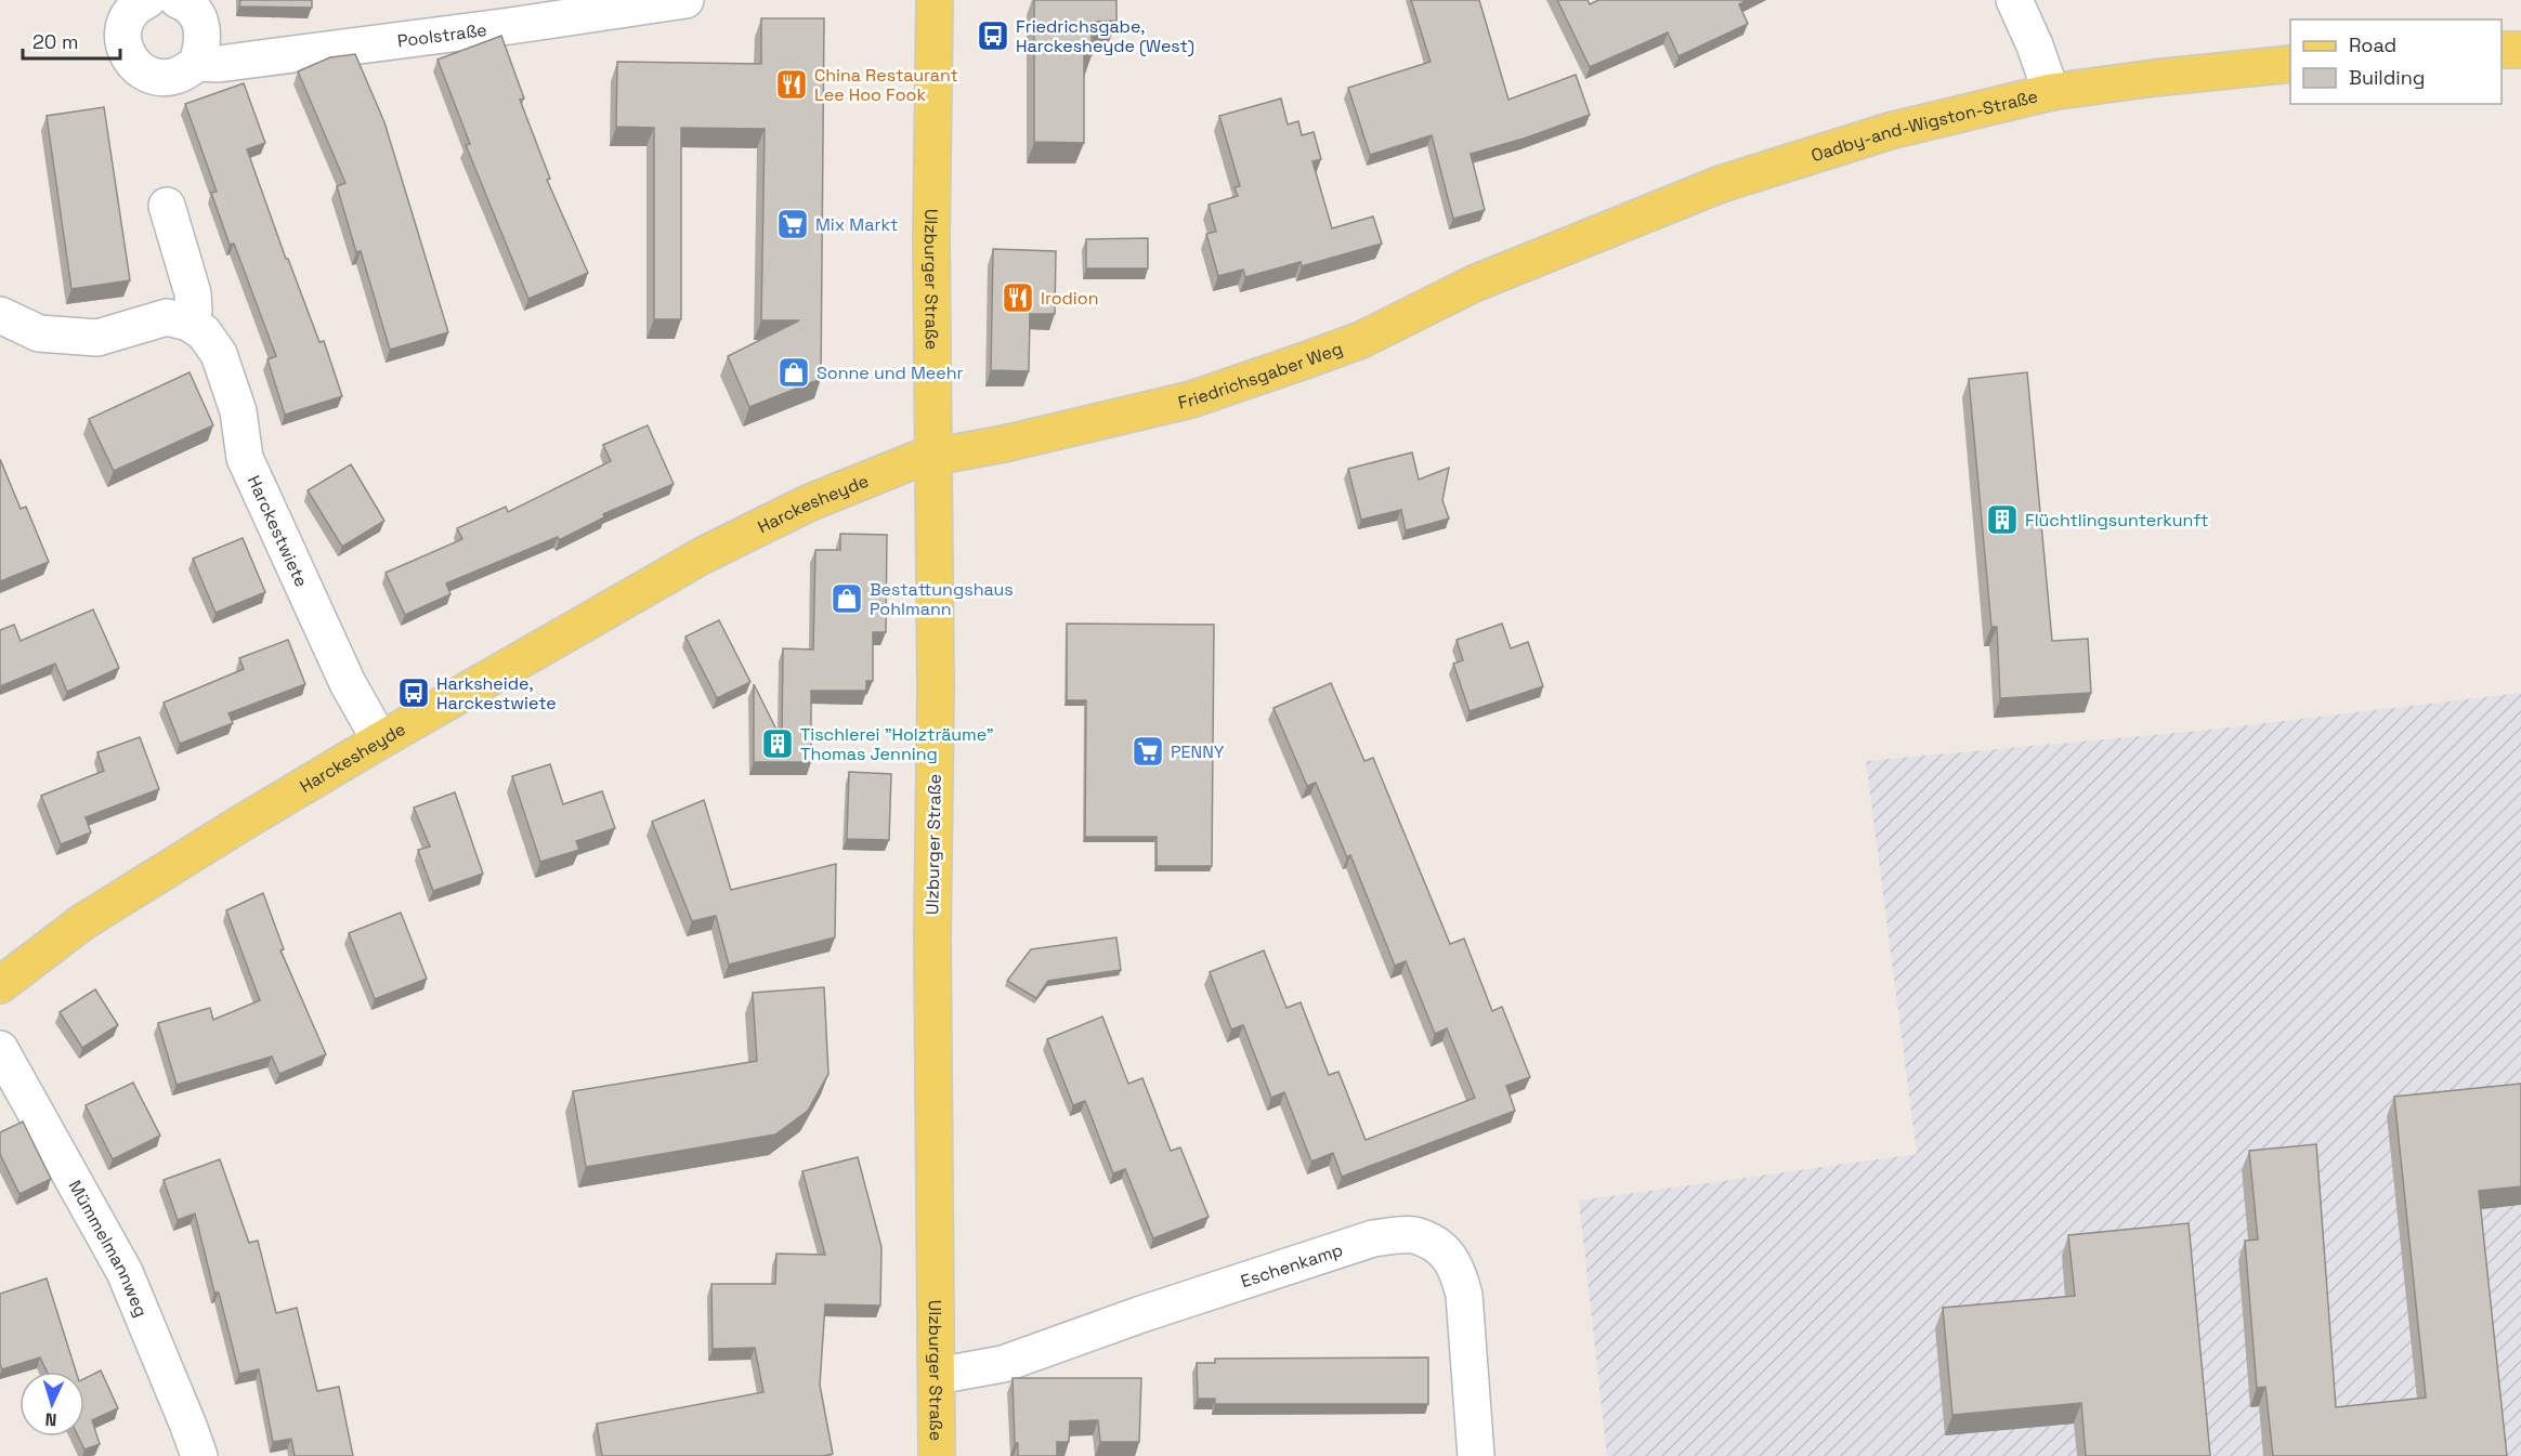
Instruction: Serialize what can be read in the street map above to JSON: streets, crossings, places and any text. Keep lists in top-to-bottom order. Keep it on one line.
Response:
{"streets":{"main road":["Oadby-and-Wigston-Straße","Ulzburger Straße","Friedrichsgaber Weg","Harckesheyde"],"street":["Poolstraße","Harckestwiete","Mümmelmannweg","Eschenkamp"]},"crossings":[["Oadby-and-Wigston-Straße","Friedrichsgaber Weg"],["Ulzburger Straße","Friedrichsgaber Weg"],["Ulzburger Straße","Harckesheyde"],["Ulzburger Straße","Eschenkamp"],["Friedrichsgaber Weg","Harckesheyde"],["Harckesheyde","Harckestwiete"]],"places":{"bus stop":["Friedrichsgabe, Harckesheyde (West)","Harksheide, Harckestwiete"],"restaurant":["China Restaurant Lee Hoo Fook","Irodion"],"supermarket":["Mix Markt","PENNY"],"shop":["Sonne und Meehr","Bestattungshaus Pohlmann"],"building":["Flüchtlingsunterkunft","Tischlerei \"Holzträume\" Thomas Jenning"]},"legend":["Road","Building"],"scale_bar":"20 m","north":"bottom"}
